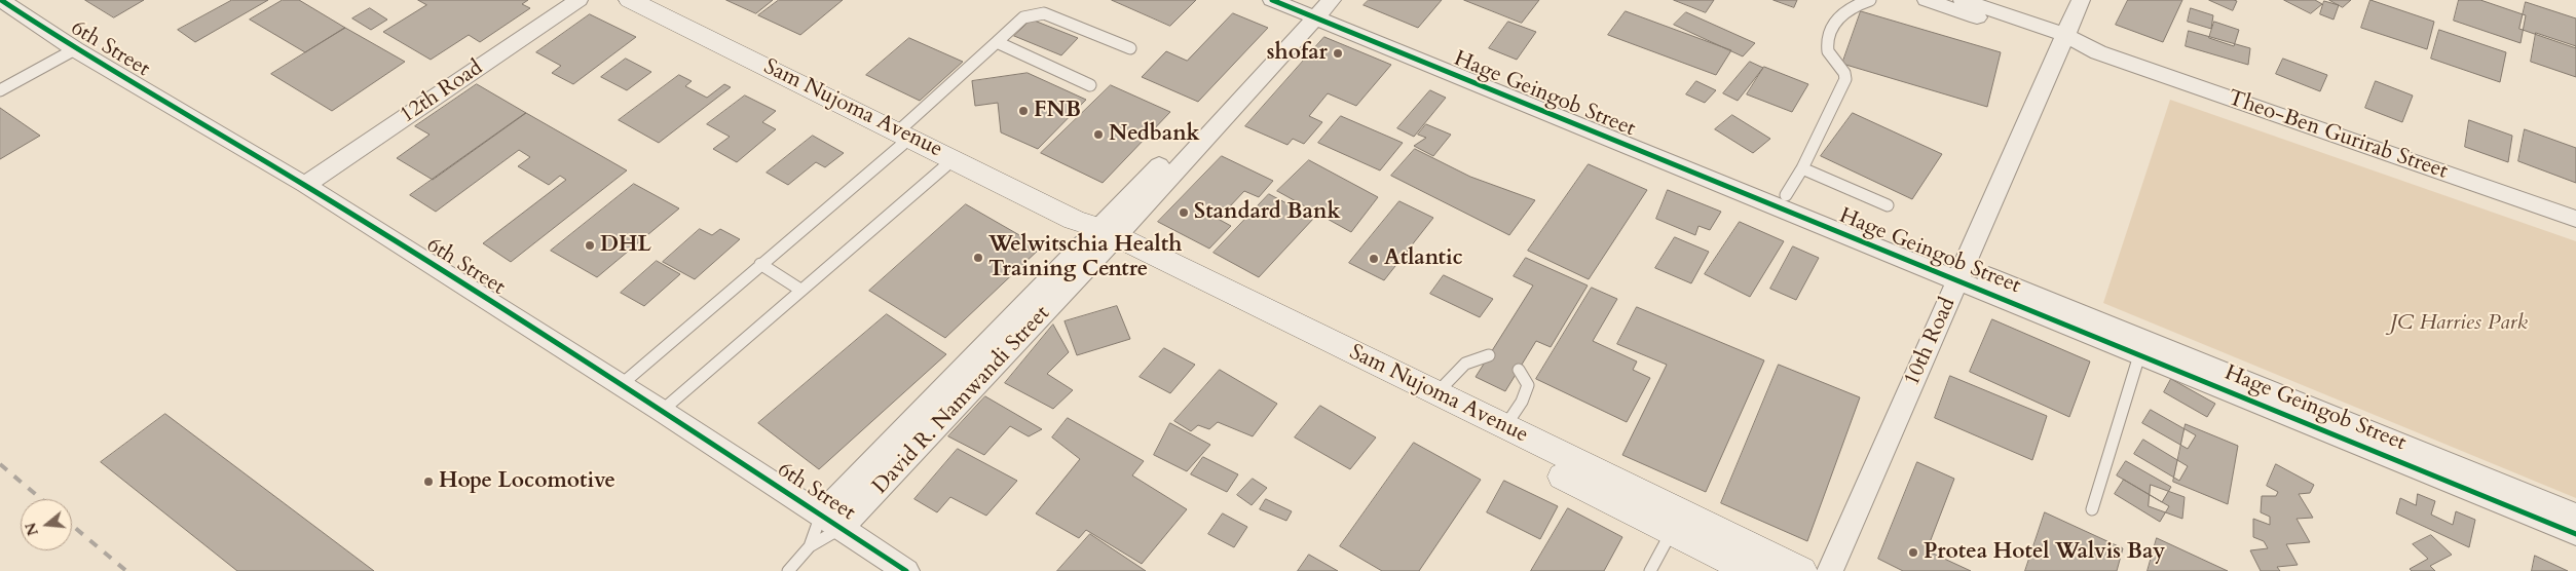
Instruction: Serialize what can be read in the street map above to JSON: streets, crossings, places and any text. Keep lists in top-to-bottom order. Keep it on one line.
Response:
{"streets":{"main road":["Sam Nujoma Avenue"],"street":["6th Street","12th Road","Hage Geingob Street","Theo-Ben Gurirab Street","10th Road","David R. Namwandi Street"]},"crossings":[["6th Street","12th Road"],["6th Street","David R. Namwandi Street"],["Hage Geingob Street","10th Road"],["Hage Geingob Street","David R. Namwandi Street"],["Sam Nujoma Avenue","David R. Namwandi Street"],["Theo-Ben Gurirab Street","10th Road"]],"parks":["JC Harries Park"],"places":["shofar","FNB","Nedbank","Standard Bank","DHL","Welwitschia Health Training Centre","Atlantic","Hope Locomotive","Protea Hotel Walvis Bay"],"north":"left"}
